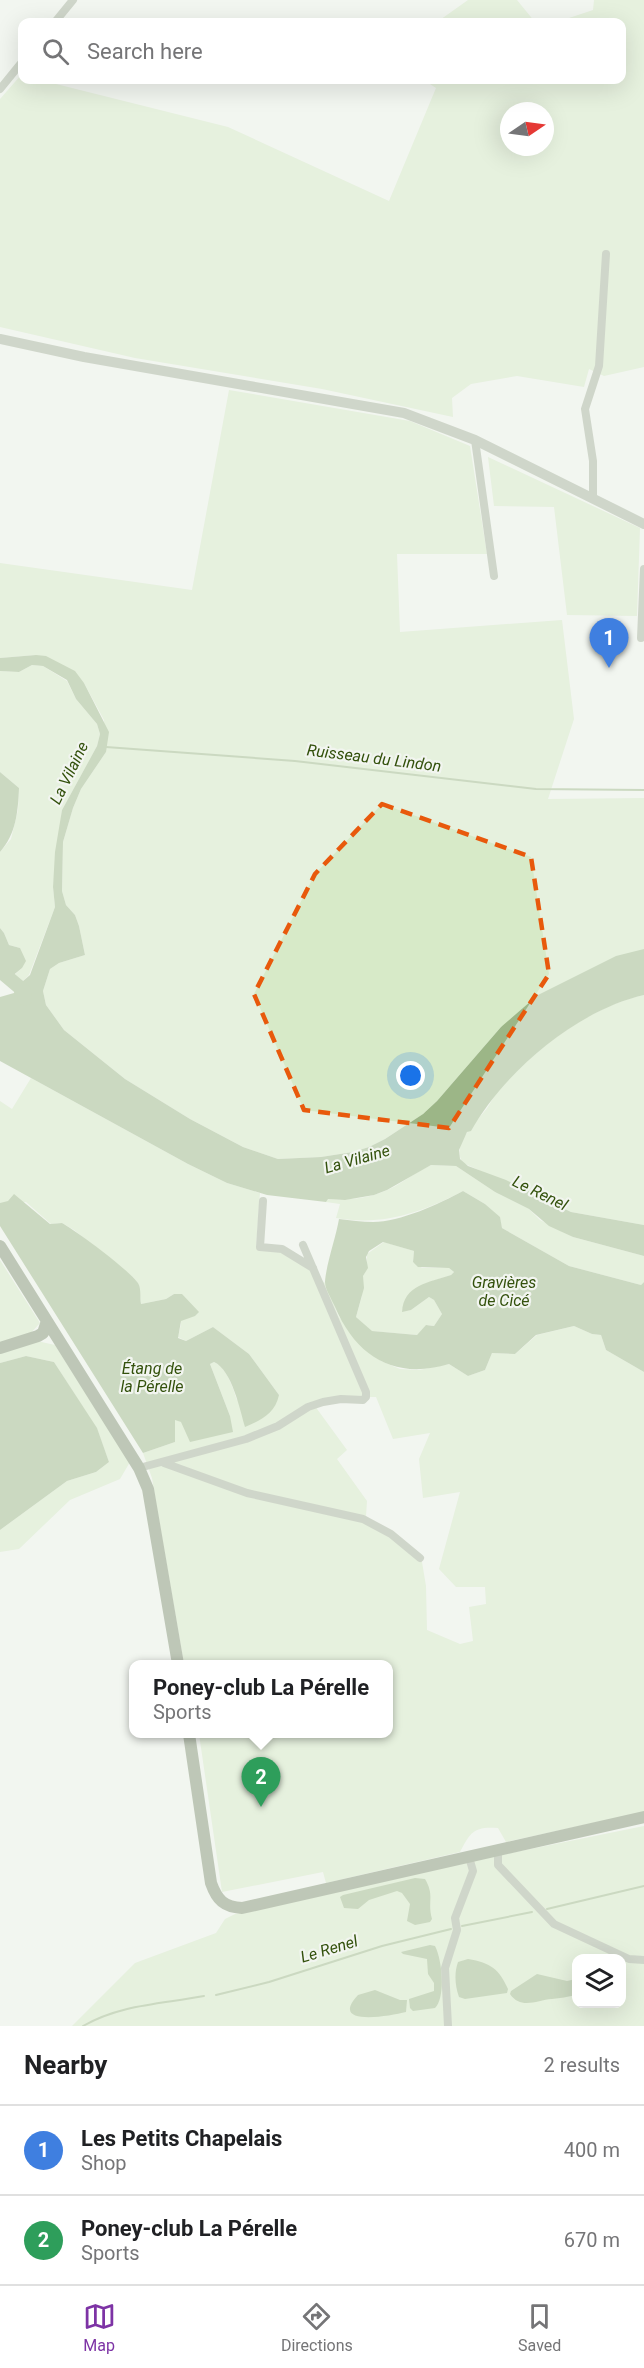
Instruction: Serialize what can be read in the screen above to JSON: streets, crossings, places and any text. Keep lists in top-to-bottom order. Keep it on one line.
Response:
{"water":["Ruisseau du Lindon","La Vilaine","Le Renel","Gravières de Cicé","Étang de la Pérelle"],"north":"right","page":{"search":"Search here","pins":["1","2"],"popup":["Poney-club La Pérelle","Sports"],"heading":["Nearby","2 results"],"list":[{"mark":"1","name":"Les Petits Chapelais","note":"Shop","value":"400 m"},{"mark":"2","name":"Poney-club La Pérelle","note":"Sports","value":"670 m"}],"nav":["Map","Directions","Saved"]}}
